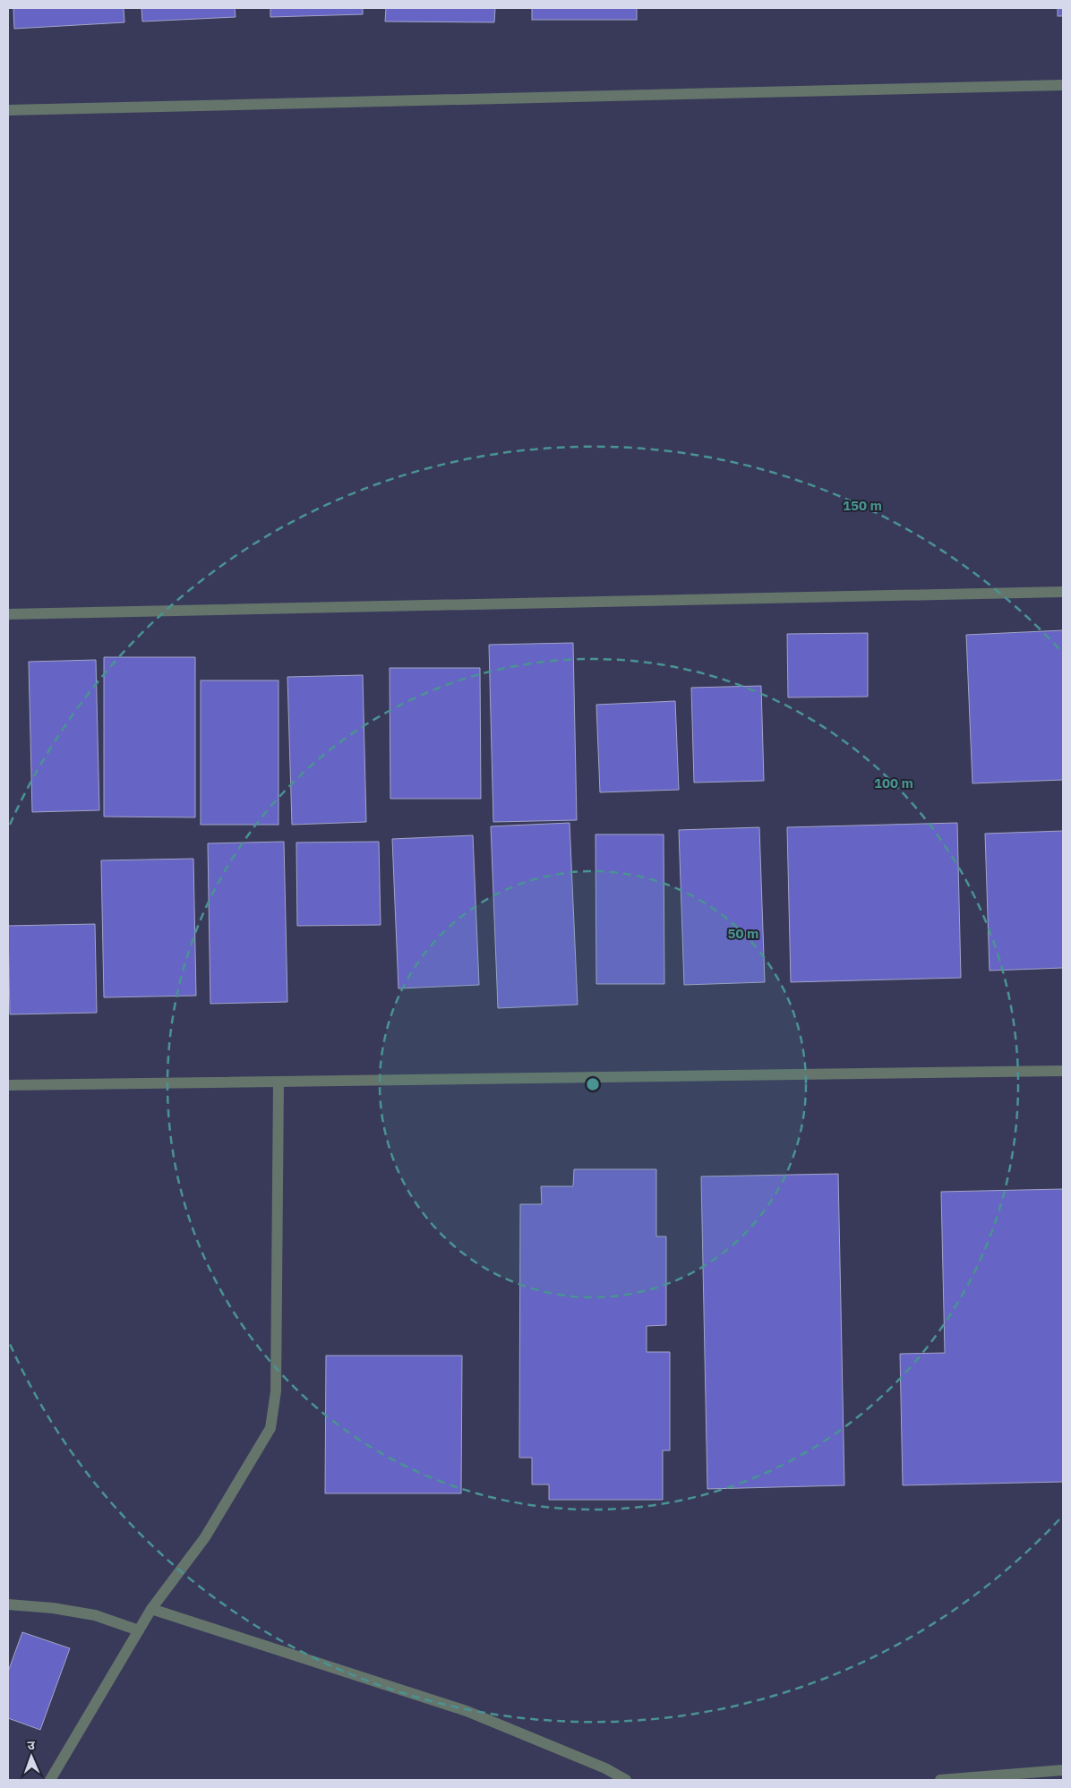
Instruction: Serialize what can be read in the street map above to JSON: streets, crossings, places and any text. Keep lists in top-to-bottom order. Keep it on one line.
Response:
{"north":"top","rings":["150 m","100 m","50 m"]}
